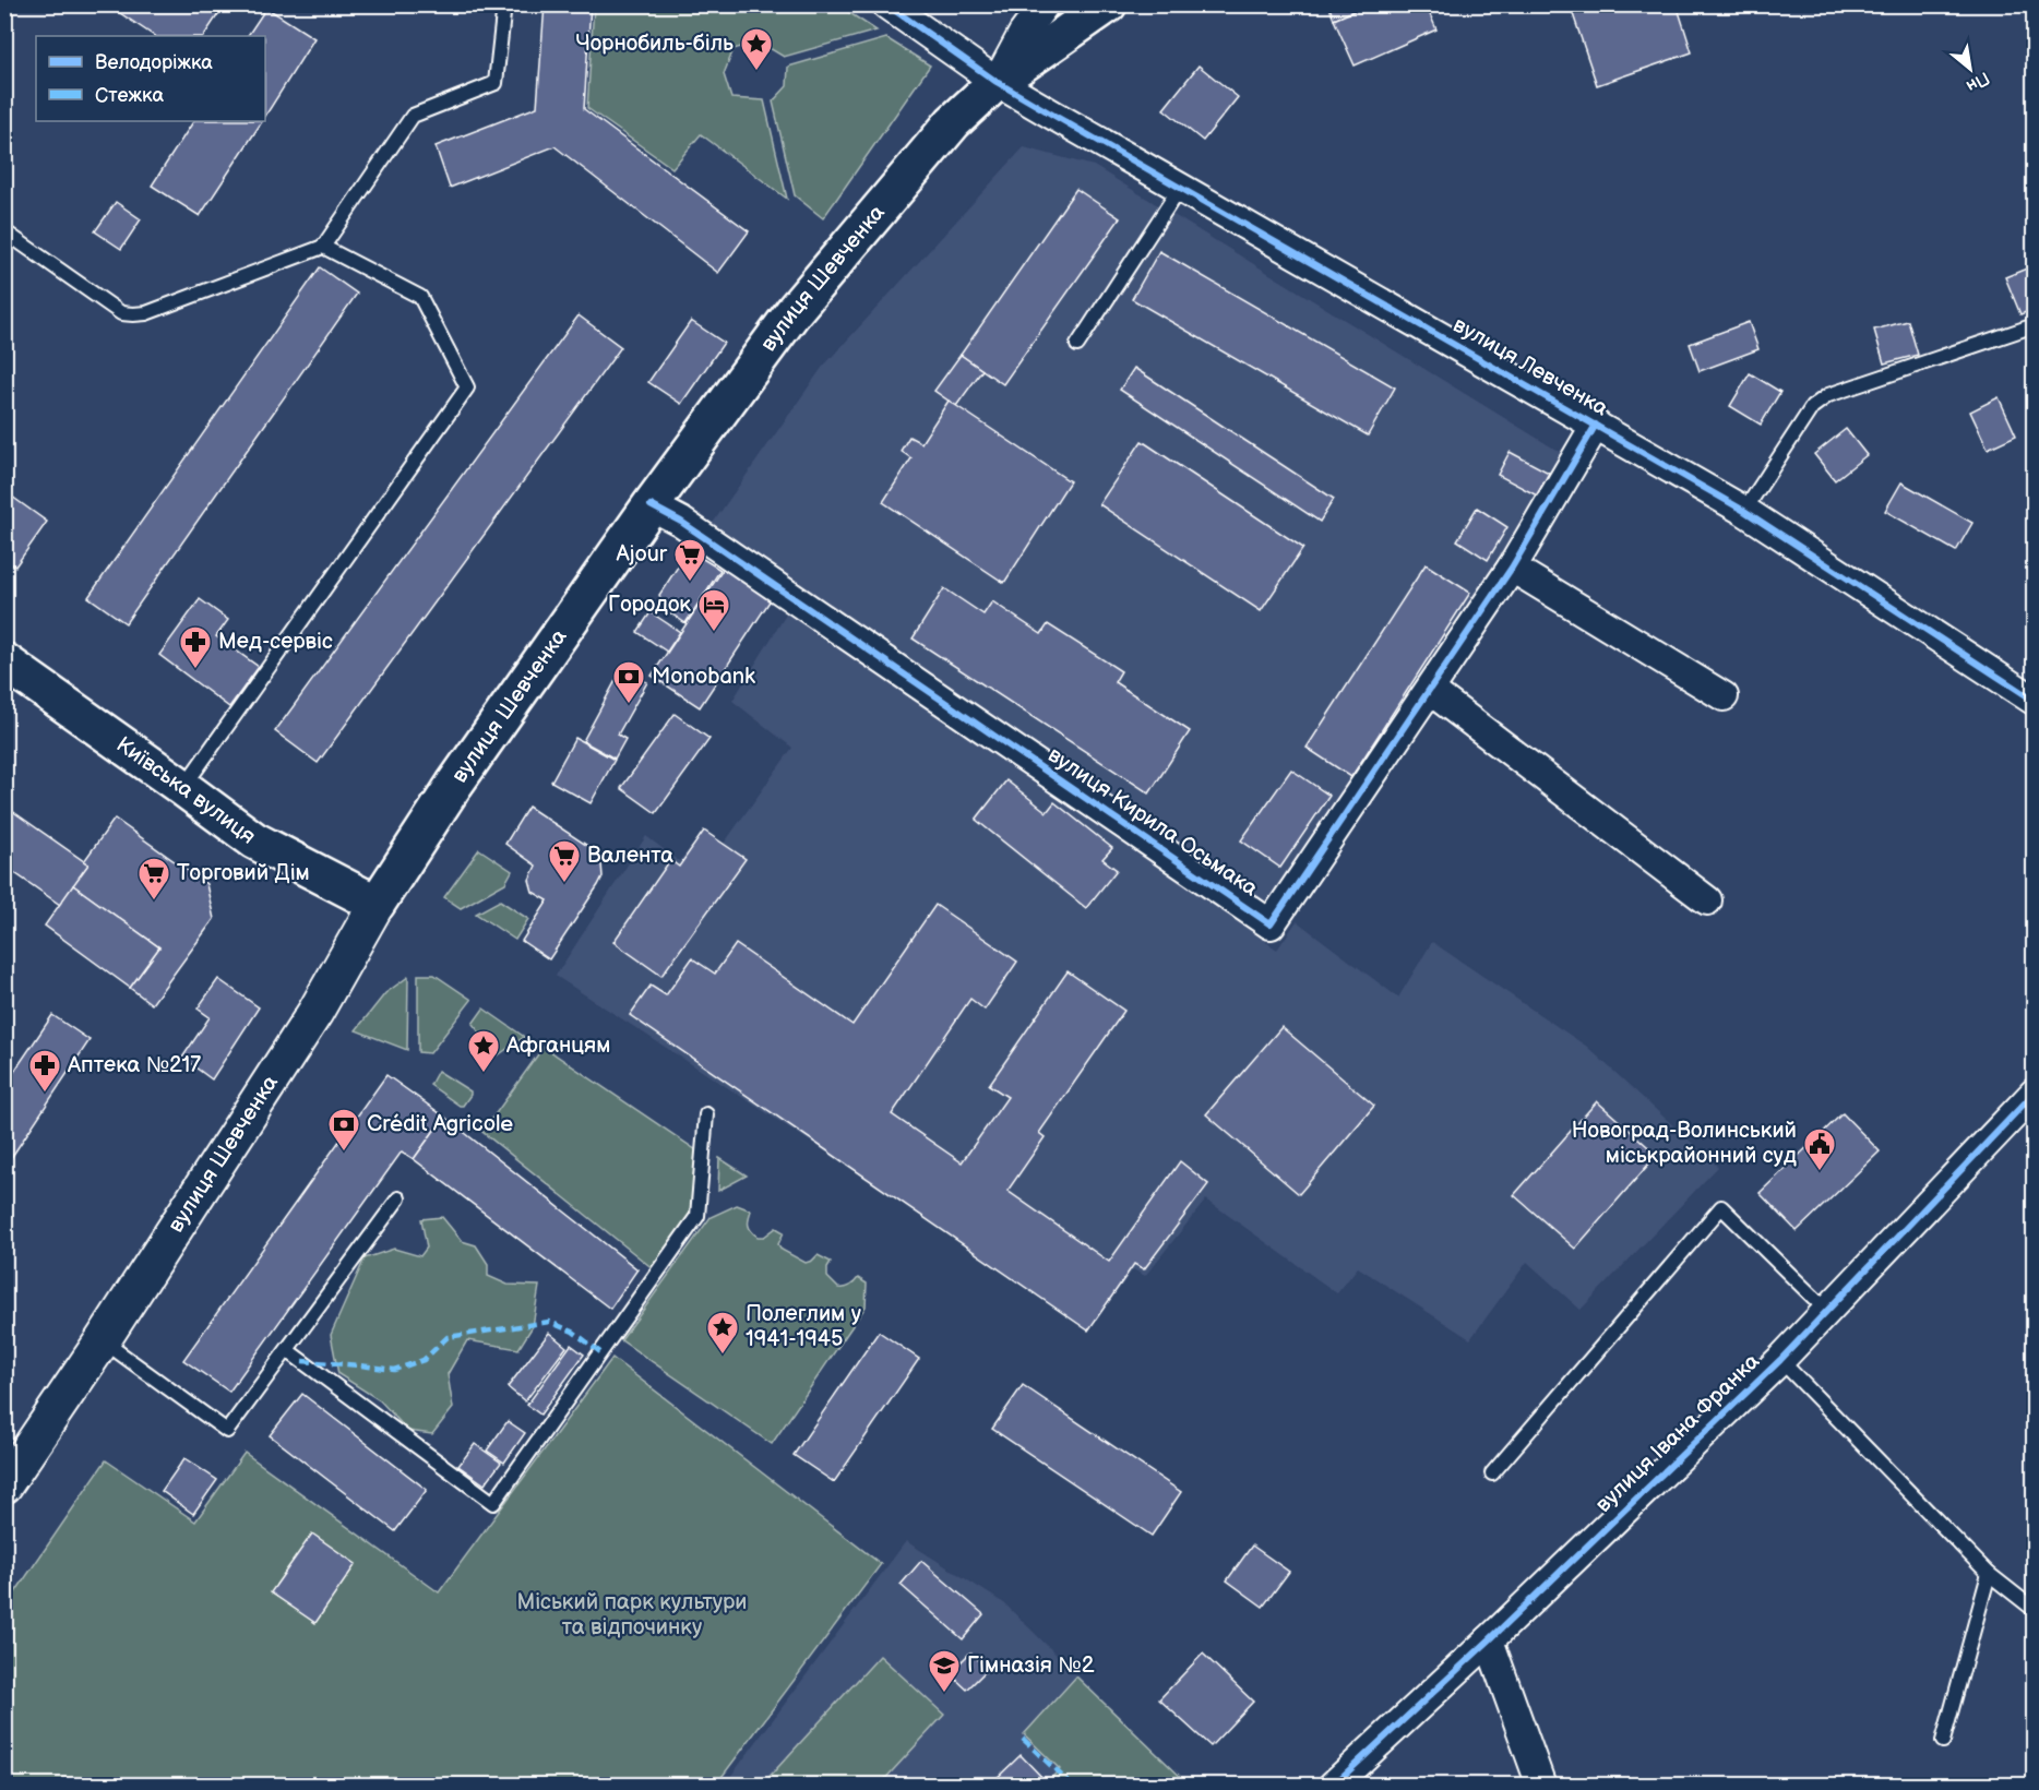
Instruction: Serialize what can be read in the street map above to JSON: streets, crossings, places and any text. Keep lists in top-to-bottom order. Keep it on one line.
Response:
{"streets":{"main road":["вулиця Шевченка","Київська вулиця"],"street":["вулиця Левченка","вулиця Кирила Осьмака","вулиця Івана Франка"]},"crossings":[["вулиця Шевченка","вулиця Левченка"],["вулиця Шевченка","Київська вулиця"],["вулиця Шевченка","вулиця Кирила Осьмака"],["вулиця Левченка","вулиця Кирила Осьмака"]],"parks":["Міський парк культури та відпочинку"],"places":{"place":["Чорнобиль-біль","Афганцям","Полеглим у 1941-1945"],"supermarket":["Ajour","Валента","Торговий Дім"],"hotel":["Городок"],"pharmacy":["Мед-сервіс","Аптека №217"],"bank":["Monobank","Crédit Agricole"],"public building":["Новоград-Волинський міськрайонний суд"],"school or university":["Гімназія №2"]},"legend":["Велодоріжка","Стежка"],"north":"bottom right"}
